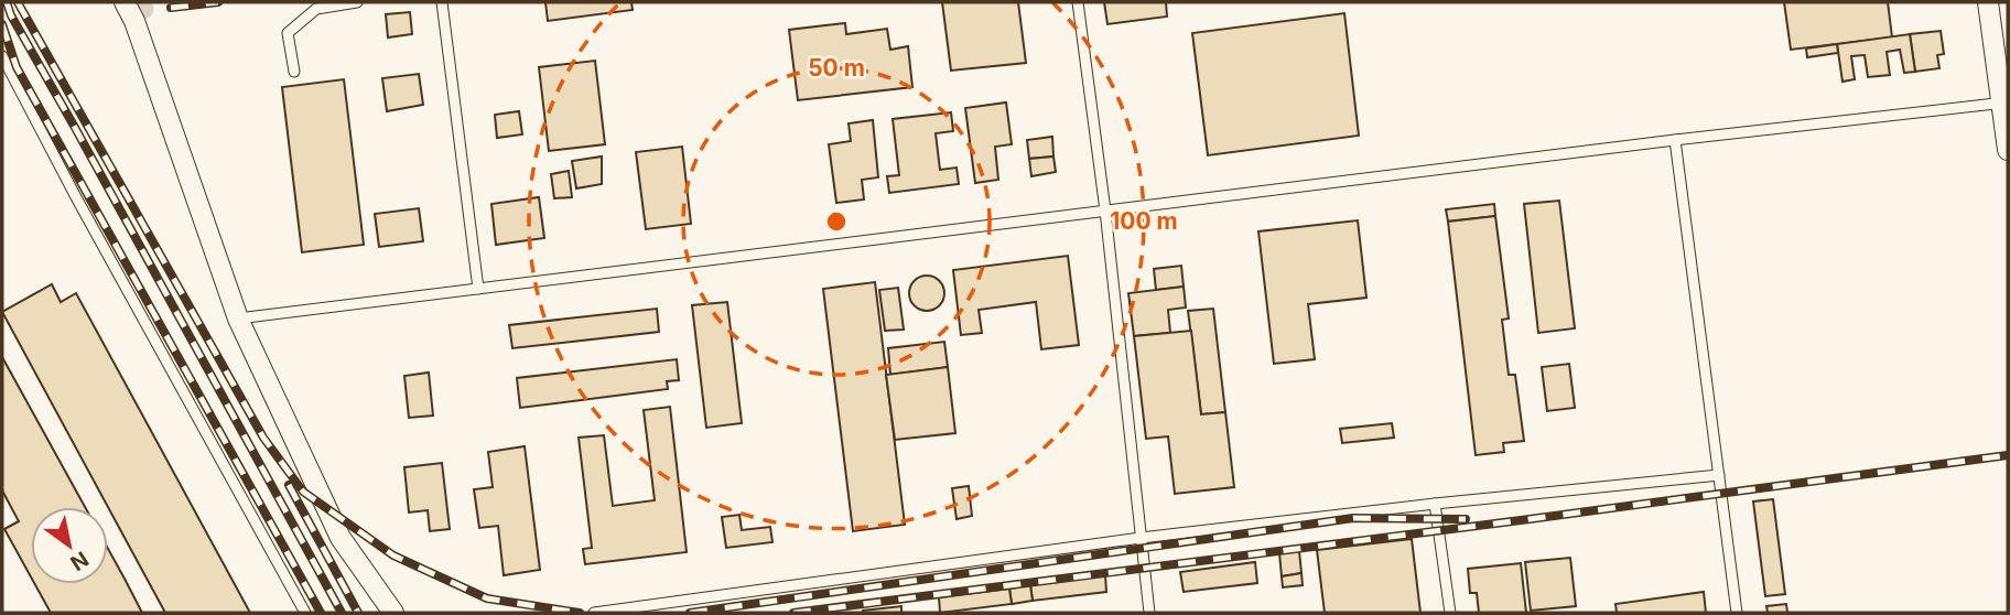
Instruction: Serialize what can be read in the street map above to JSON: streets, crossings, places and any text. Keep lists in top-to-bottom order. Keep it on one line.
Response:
{"north":"bottom right","rings":["50 m","100 m"]}
